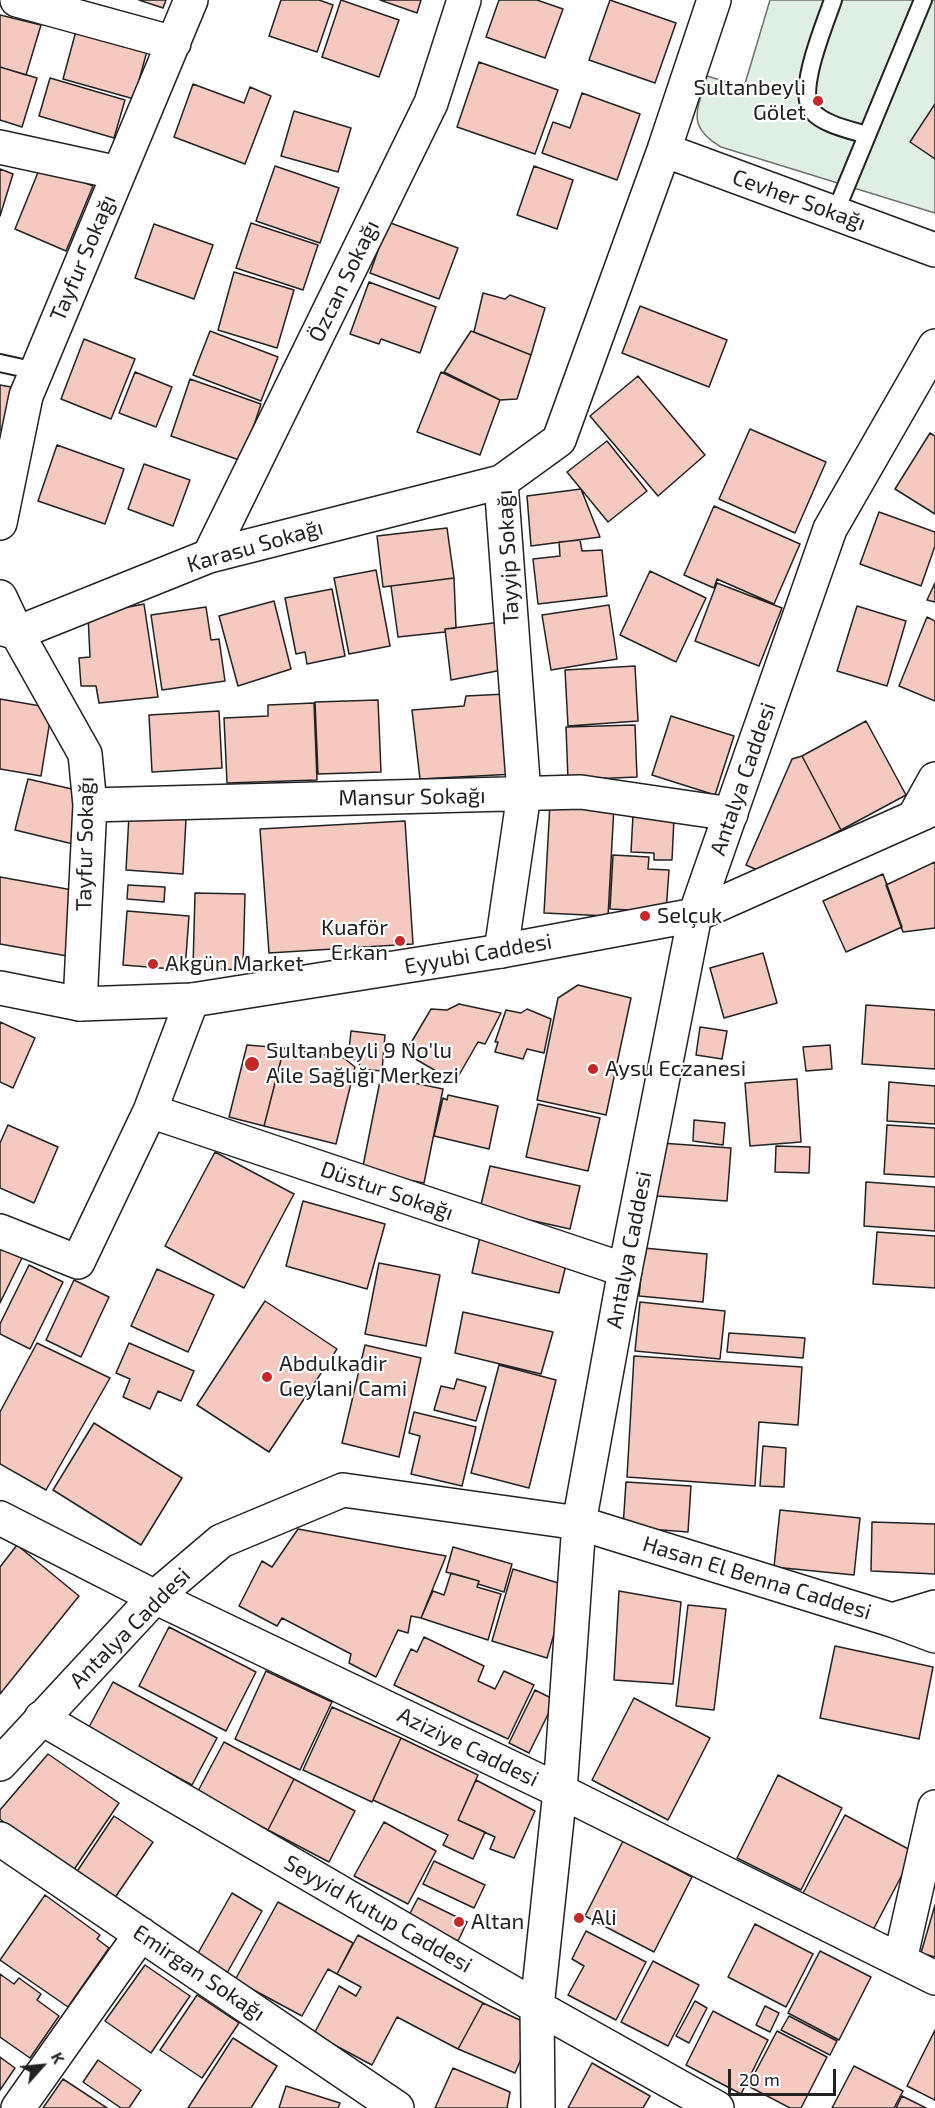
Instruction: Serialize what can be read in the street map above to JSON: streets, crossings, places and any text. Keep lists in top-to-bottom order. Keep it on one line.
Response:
{"streets":{"street":["Cevher Sokağı","Tayfur Sokağı","Özcan Sokağı","Karasu Sokağı","Tayyip Sokağı","Antalya Caddesi","Mansur Sokağı","Eyyubi Caddesi","Düstur Sokağı","Hasan El Benna Caddesi","Aziziye Caddesi","Seyyid Kutup Caddesi","Emirgan Sokağı"]},"crossings":[["Cevher Sokağı","Tayyip Sokağı"],["Tayfur Sokağı","Karasu Sokağı"],["Tayfur Sokağı","Mansur Sokağı"],["Tayfur Sokağı","Eyyubi Caddesi"],["Özcan Sokağı","Karasu Sokağı"],["Karasu Sokağı","Tayyip Sokağı"],["Tayyip Sokağı","Mansur Sokağı"],["Tayyip Sokağı","Eyyubi Caddesi"],["Antalya Caddesi","Mansur Sokağı"],["Antalya Caddesi","Eyyubi Caddesi"],["Antalya Caddesi","Düstur Sokağı"],["Antalya Caddesi","Hasan El Benna Caddesi"],["Antalya Caddesi","Aziziye Caddesi"],["Antalya Caddesi","Seyyid Kutup Caddesi"]],"places":["Sultanbeyli Gölet","Selçuk","Kuaför Erkan","Akgün Market","Sultanbeyli 9 No'lu Aile Sağlığı Merkezi","Aysu Eczanesi","Abdulkadir Geylani Cami","Ali","Altan"],"scale_bar":"20 m","north":"top right"}
